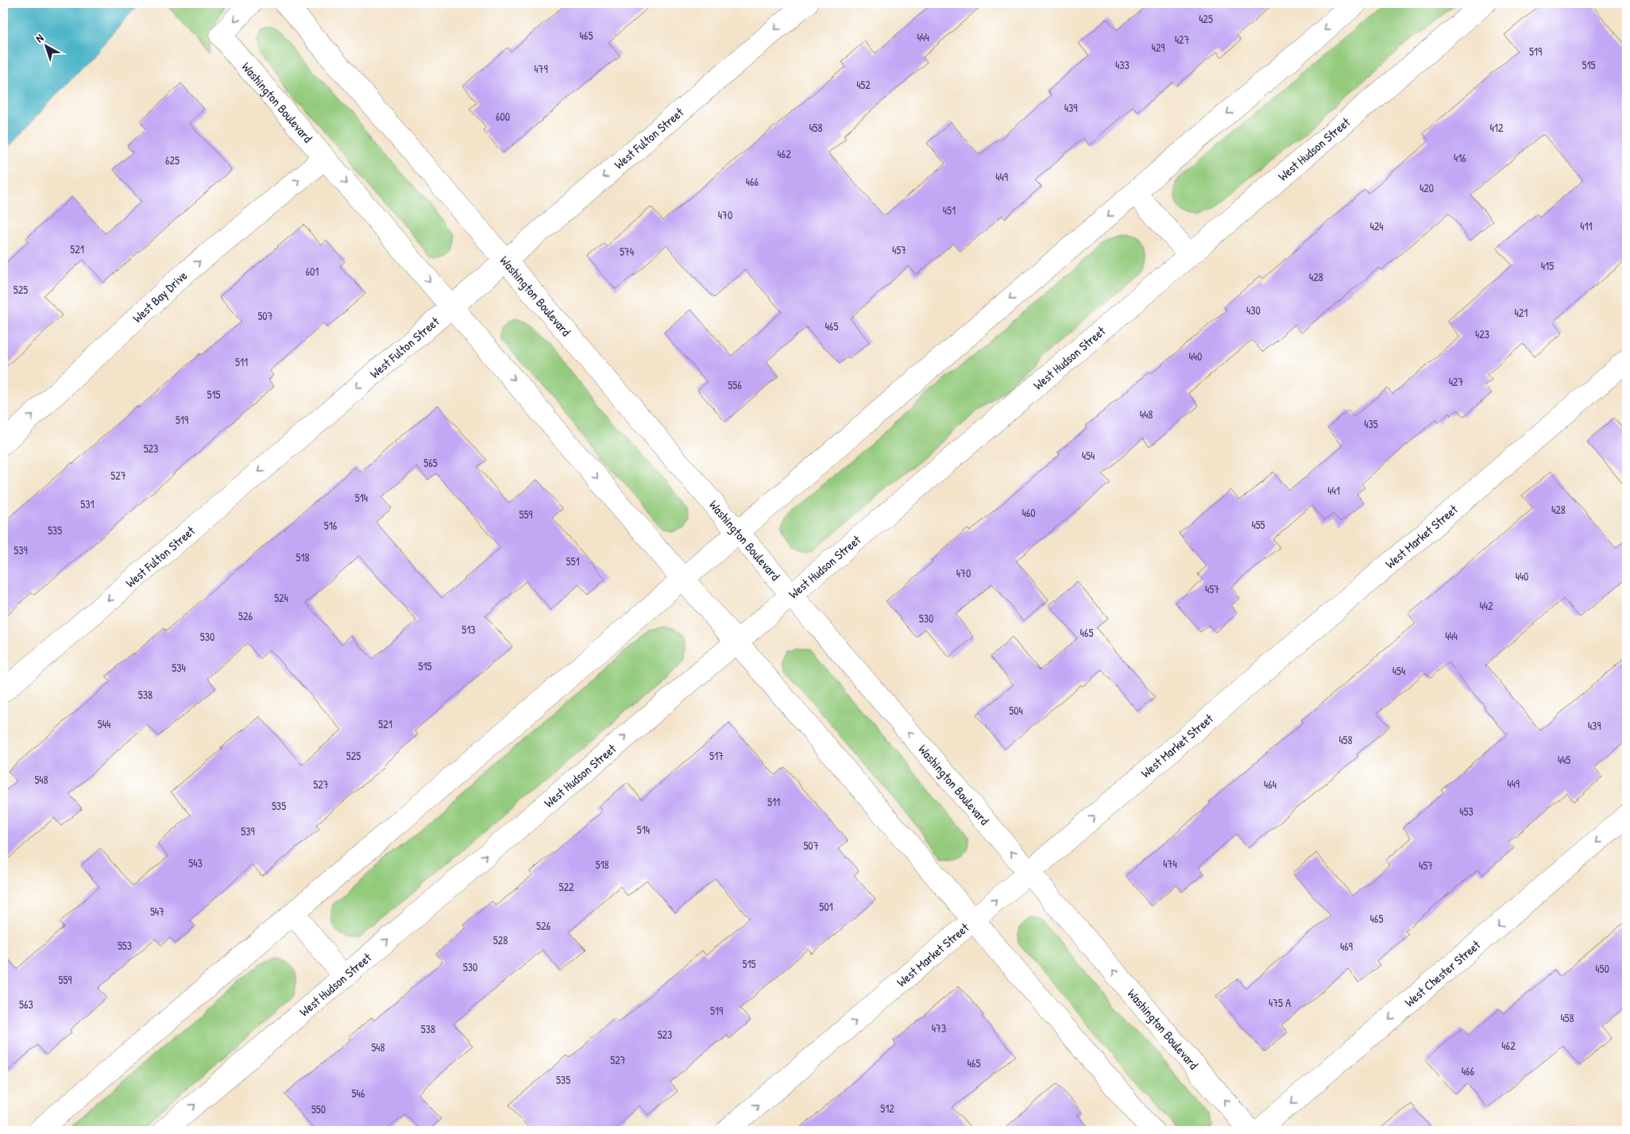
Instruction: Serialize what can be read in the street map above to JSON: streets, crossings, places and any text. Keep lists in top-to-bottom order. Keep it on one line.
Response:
{"streets":{"street":["Washington Boulevard","West Fulton Street","West Hudson Street","West Bay Drive","West Market Street","West Chester Street"]},"crossings":[["Washington Boulevard","West Fulton Street"],["Washington Boulevard","West Hudson Street"],["Washington Boulevard","West Bay Drive"],["Washington Boulevard","West Market Street"]],"one_way":["West Fulton Street","West Bay Drive","West Market Street","West Chester Street"],"house_numbers":["425","465","444","427","429","519","433","515","479","452","439","600","458","412","462","416","625","449","466","420","451","470","424","411","521","457","574","415","601","428","525","430","421","507","465","423","440","511","427","556","515","448","519","435","523","454","565","527","441","514","531","428","460","559","455","516","535","539","518","551","470","440","457","524","442","526","530","513","465","444","530","515","534","454","538","504","544","521","439","458","525","517","445","548","449","527","464","511","535","453","514","539","507","543","474","518","457","522","501","547","465","526","528","553","469","515","530","450","559","475 A","563","519","458","473","538","523","462","548","527","465","466","535","546","512","550"],"north":"top left"}
